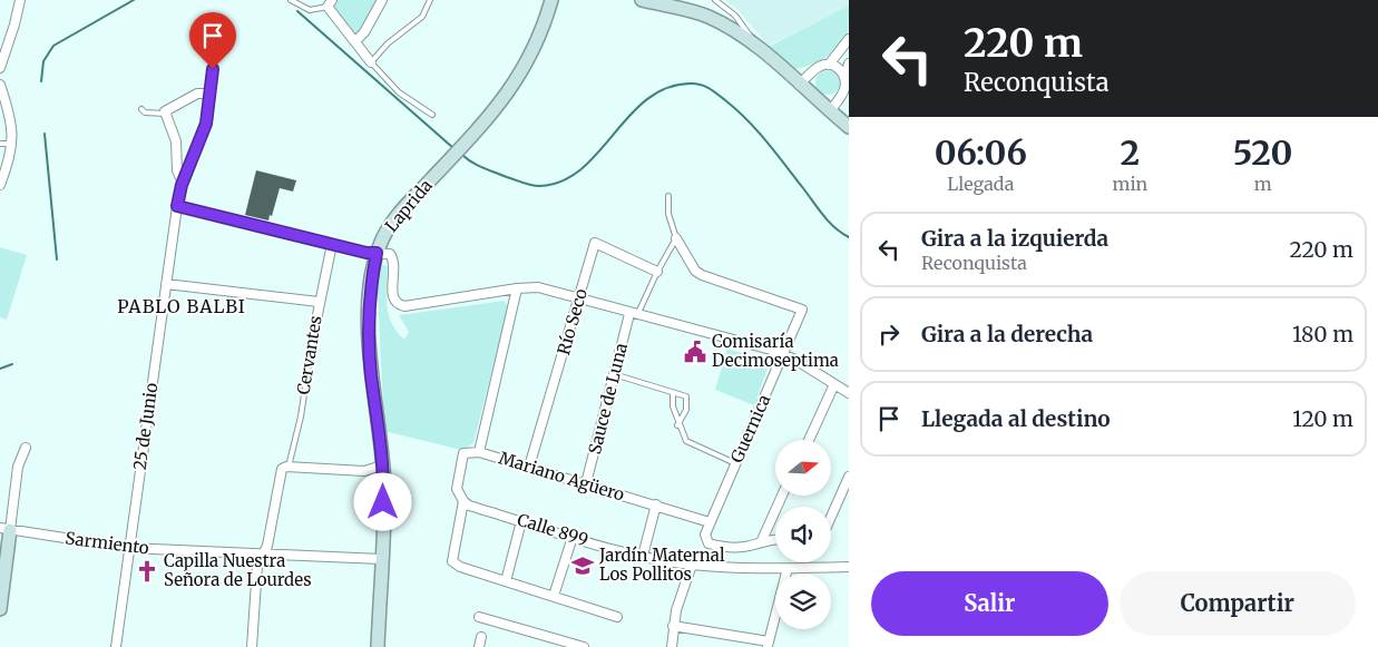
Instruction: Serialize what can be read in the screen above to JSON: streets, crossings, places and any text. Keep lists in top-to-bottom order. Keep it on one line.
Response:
{"streets":{"main road":["Laprida"],"street":["Río Seco","Cervantes","Sauce de Luna","25 de Junio","Guernica","Mariano Agüero","Calle 899","Sarmiento"]},"crossings":[["Laprida","Sarmiento"],["Río Seco","Mariano Agüero"],["Cervantes","Sarmiento"],["Sauce de Luna","Mariano Agüero"],["25 de Junio","Sarmiento"],["Guernica","Mariano Agüero"]],"districts":["PABLO BALBI"],"places":{"public building":["Comisaría Decimoseptima"],"school or university":["Jardín Maternal Los Pollitos"],"church":["Capilla Nuestra Señora de Lourdes"]},"north":"right","page":{"turn":["220 m","Reconquista"],"eta":["06:06","Llegada","2","min","520","m"],"list":[{"name":"Gira a la izquierda","note":"Reconquista","value":"220 m"},{"name":"Gira a la derecha","value":"180 m"},{"name":"Llegada al destino","value":"120 m"}],"buttons":["Salir","Compartir"]}}
